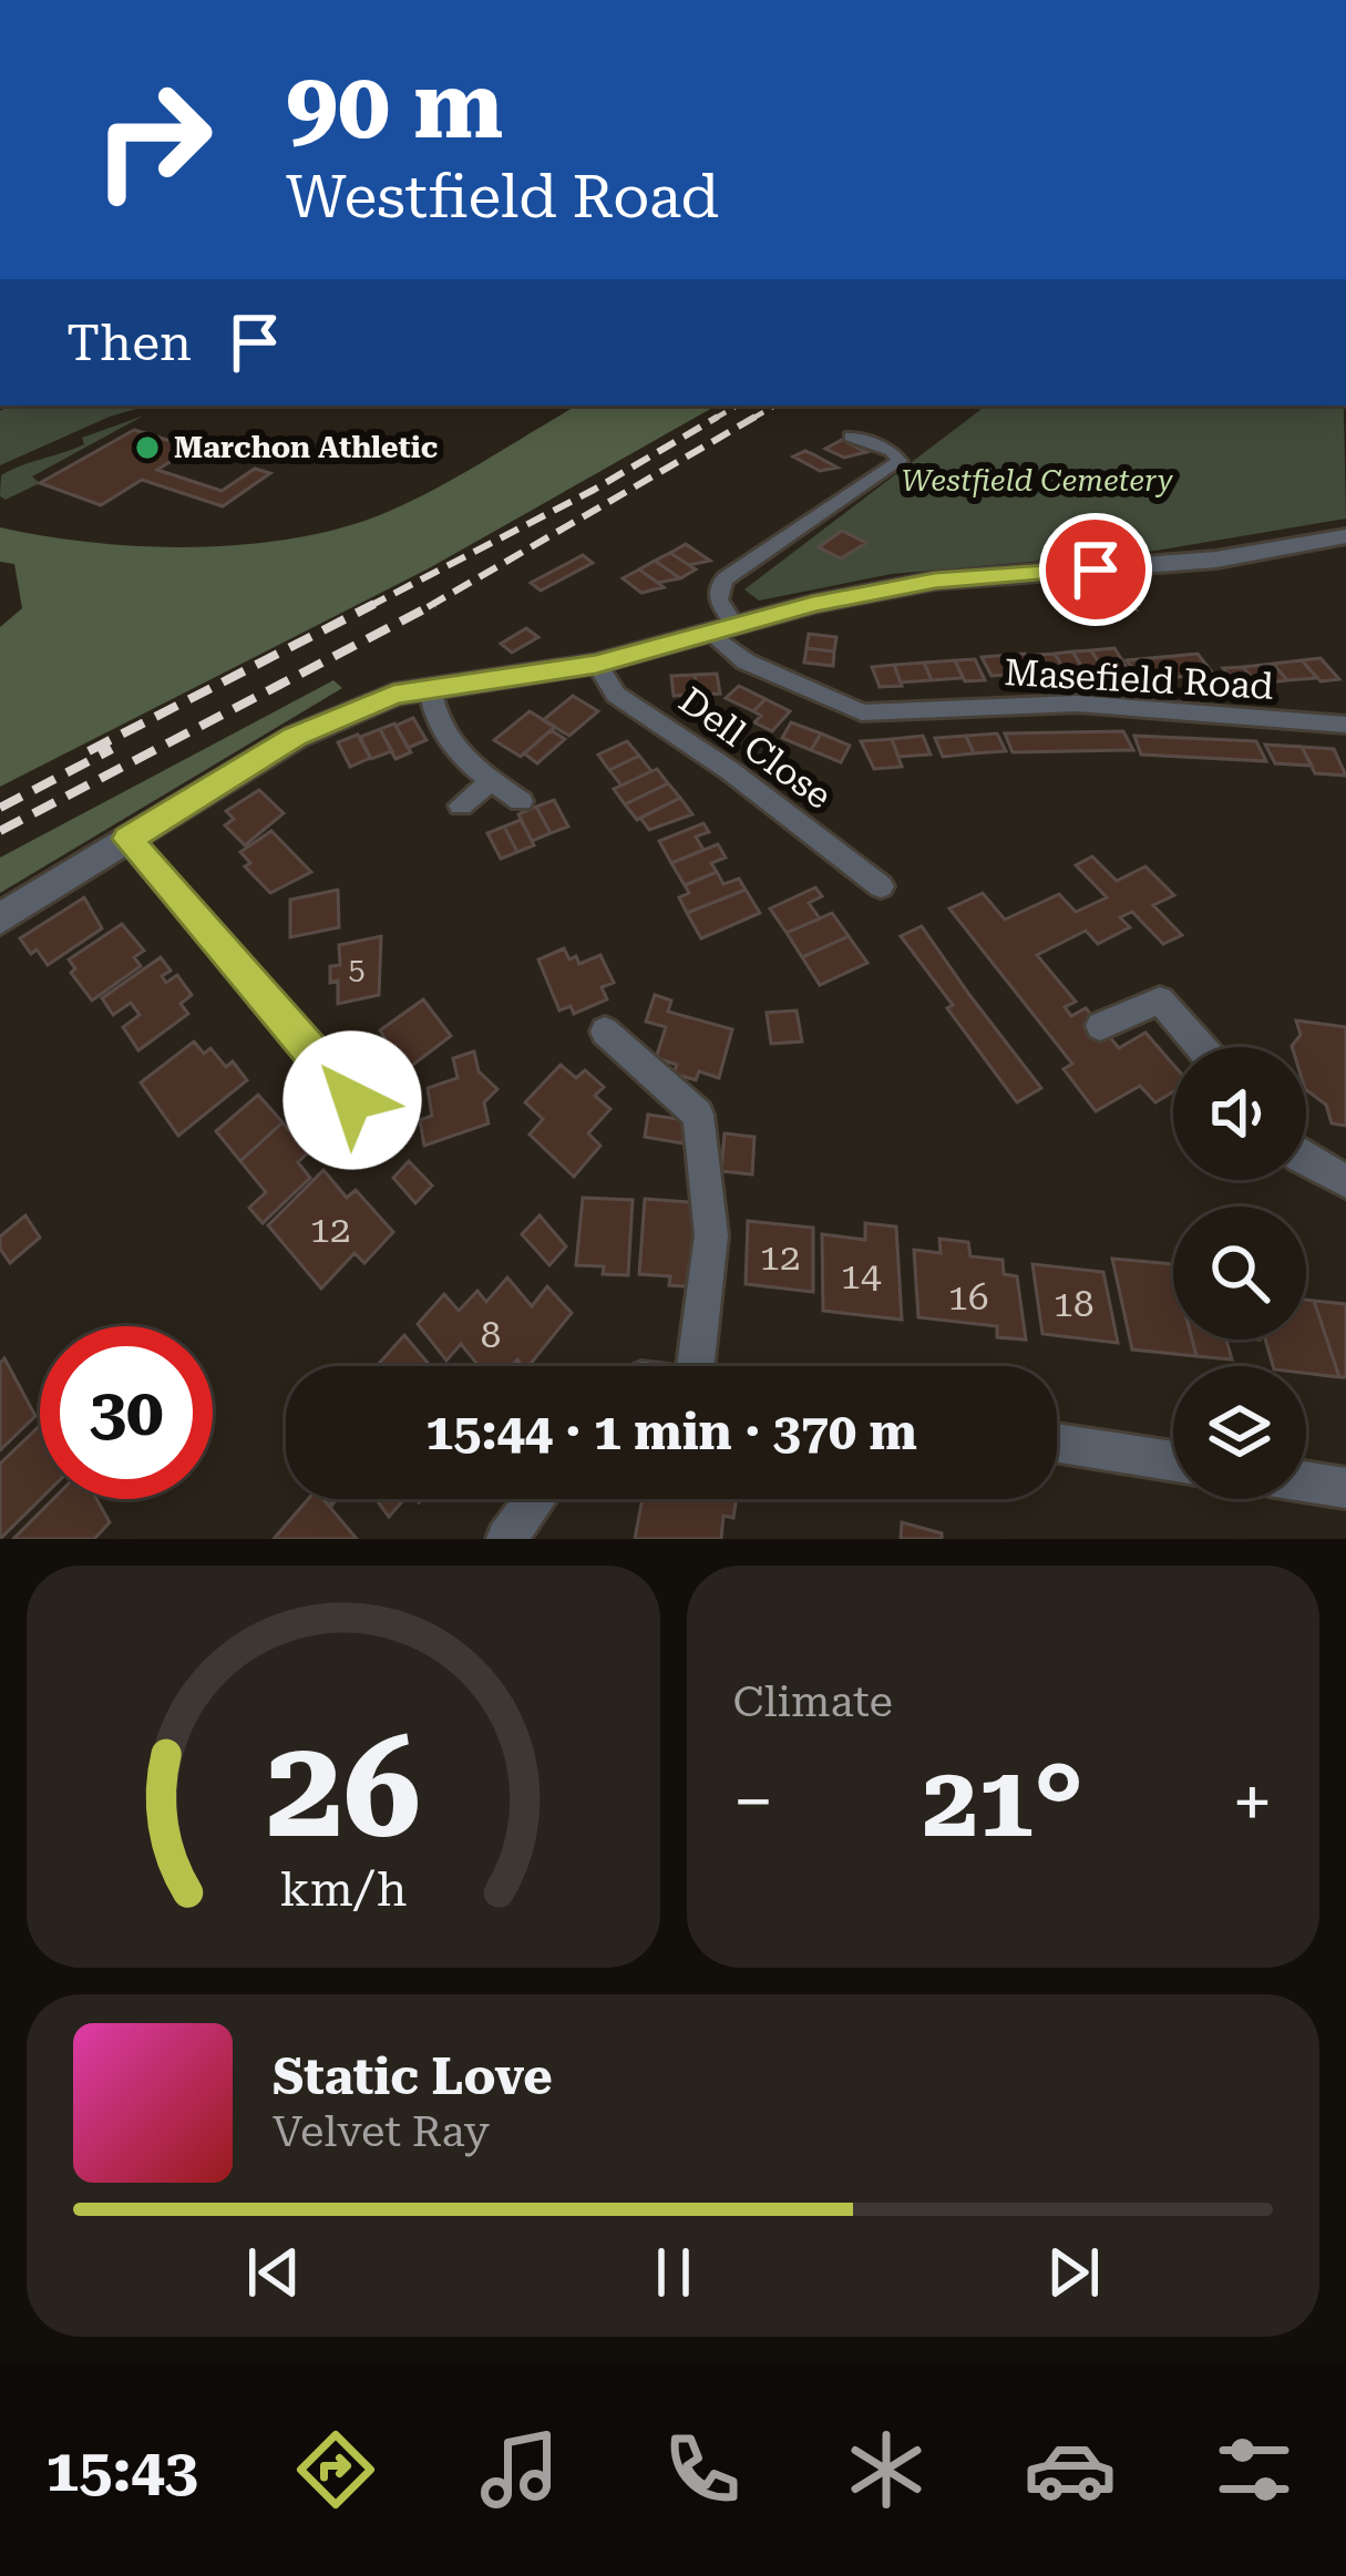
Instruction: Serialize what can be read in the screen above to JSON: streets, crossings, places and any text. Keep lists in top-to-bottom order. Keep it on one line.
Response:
{"streets":{"street":["Masefield Road","Dell Close"]},"parks":["Westfield Cemetery"],"places":["Marchon Athletic"],"house_numbers":["5","12","12","14","16","18","8"],"page":{"turn":["90 m","Westfield Road"],"then":"Then","limit":"30","trip":"15:44 · 1 min · 370 m","tile":"Climate","heat":["−","21°","+"],"song":["Static Love","Velvet Ray"],"tabs":"15:43","gauge":["26","km/h"]}}
